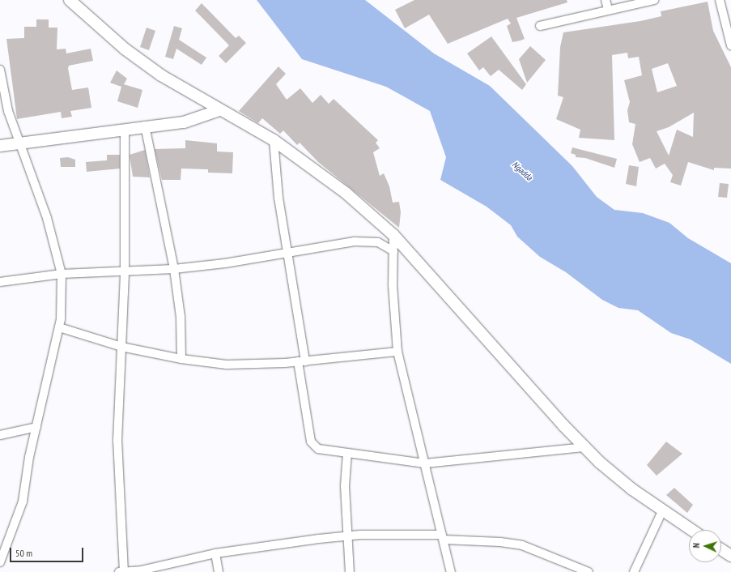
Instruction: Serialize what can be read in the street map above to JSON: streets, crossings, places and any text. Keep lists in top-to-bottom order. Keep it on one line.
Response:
{"water":["Ngadda"],"scale_bar":"50 m","north":"left"}
